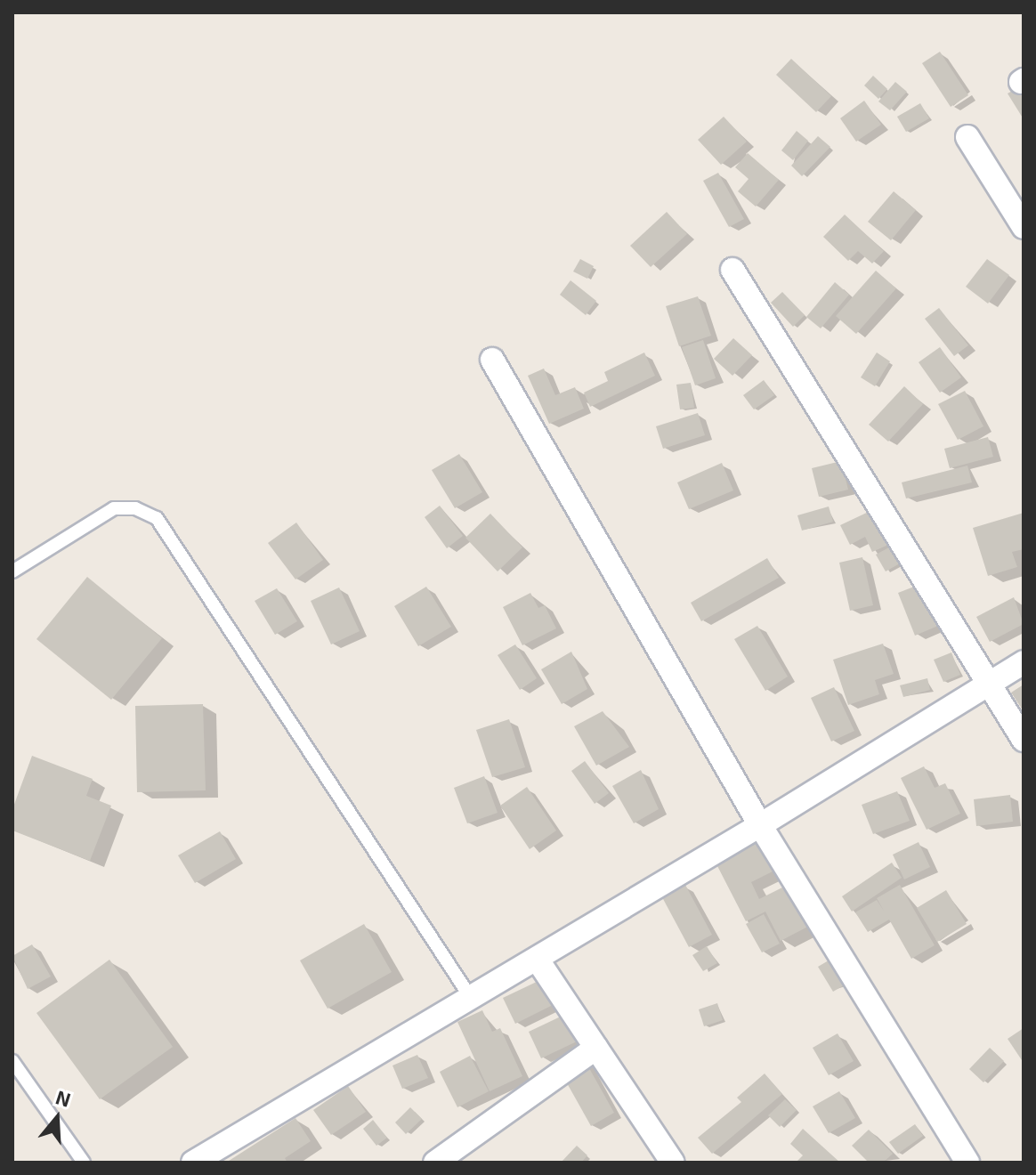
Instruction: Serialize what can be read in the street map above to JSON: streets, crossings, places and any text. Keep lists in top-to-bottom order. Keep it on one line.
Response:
{"north":"top"}
